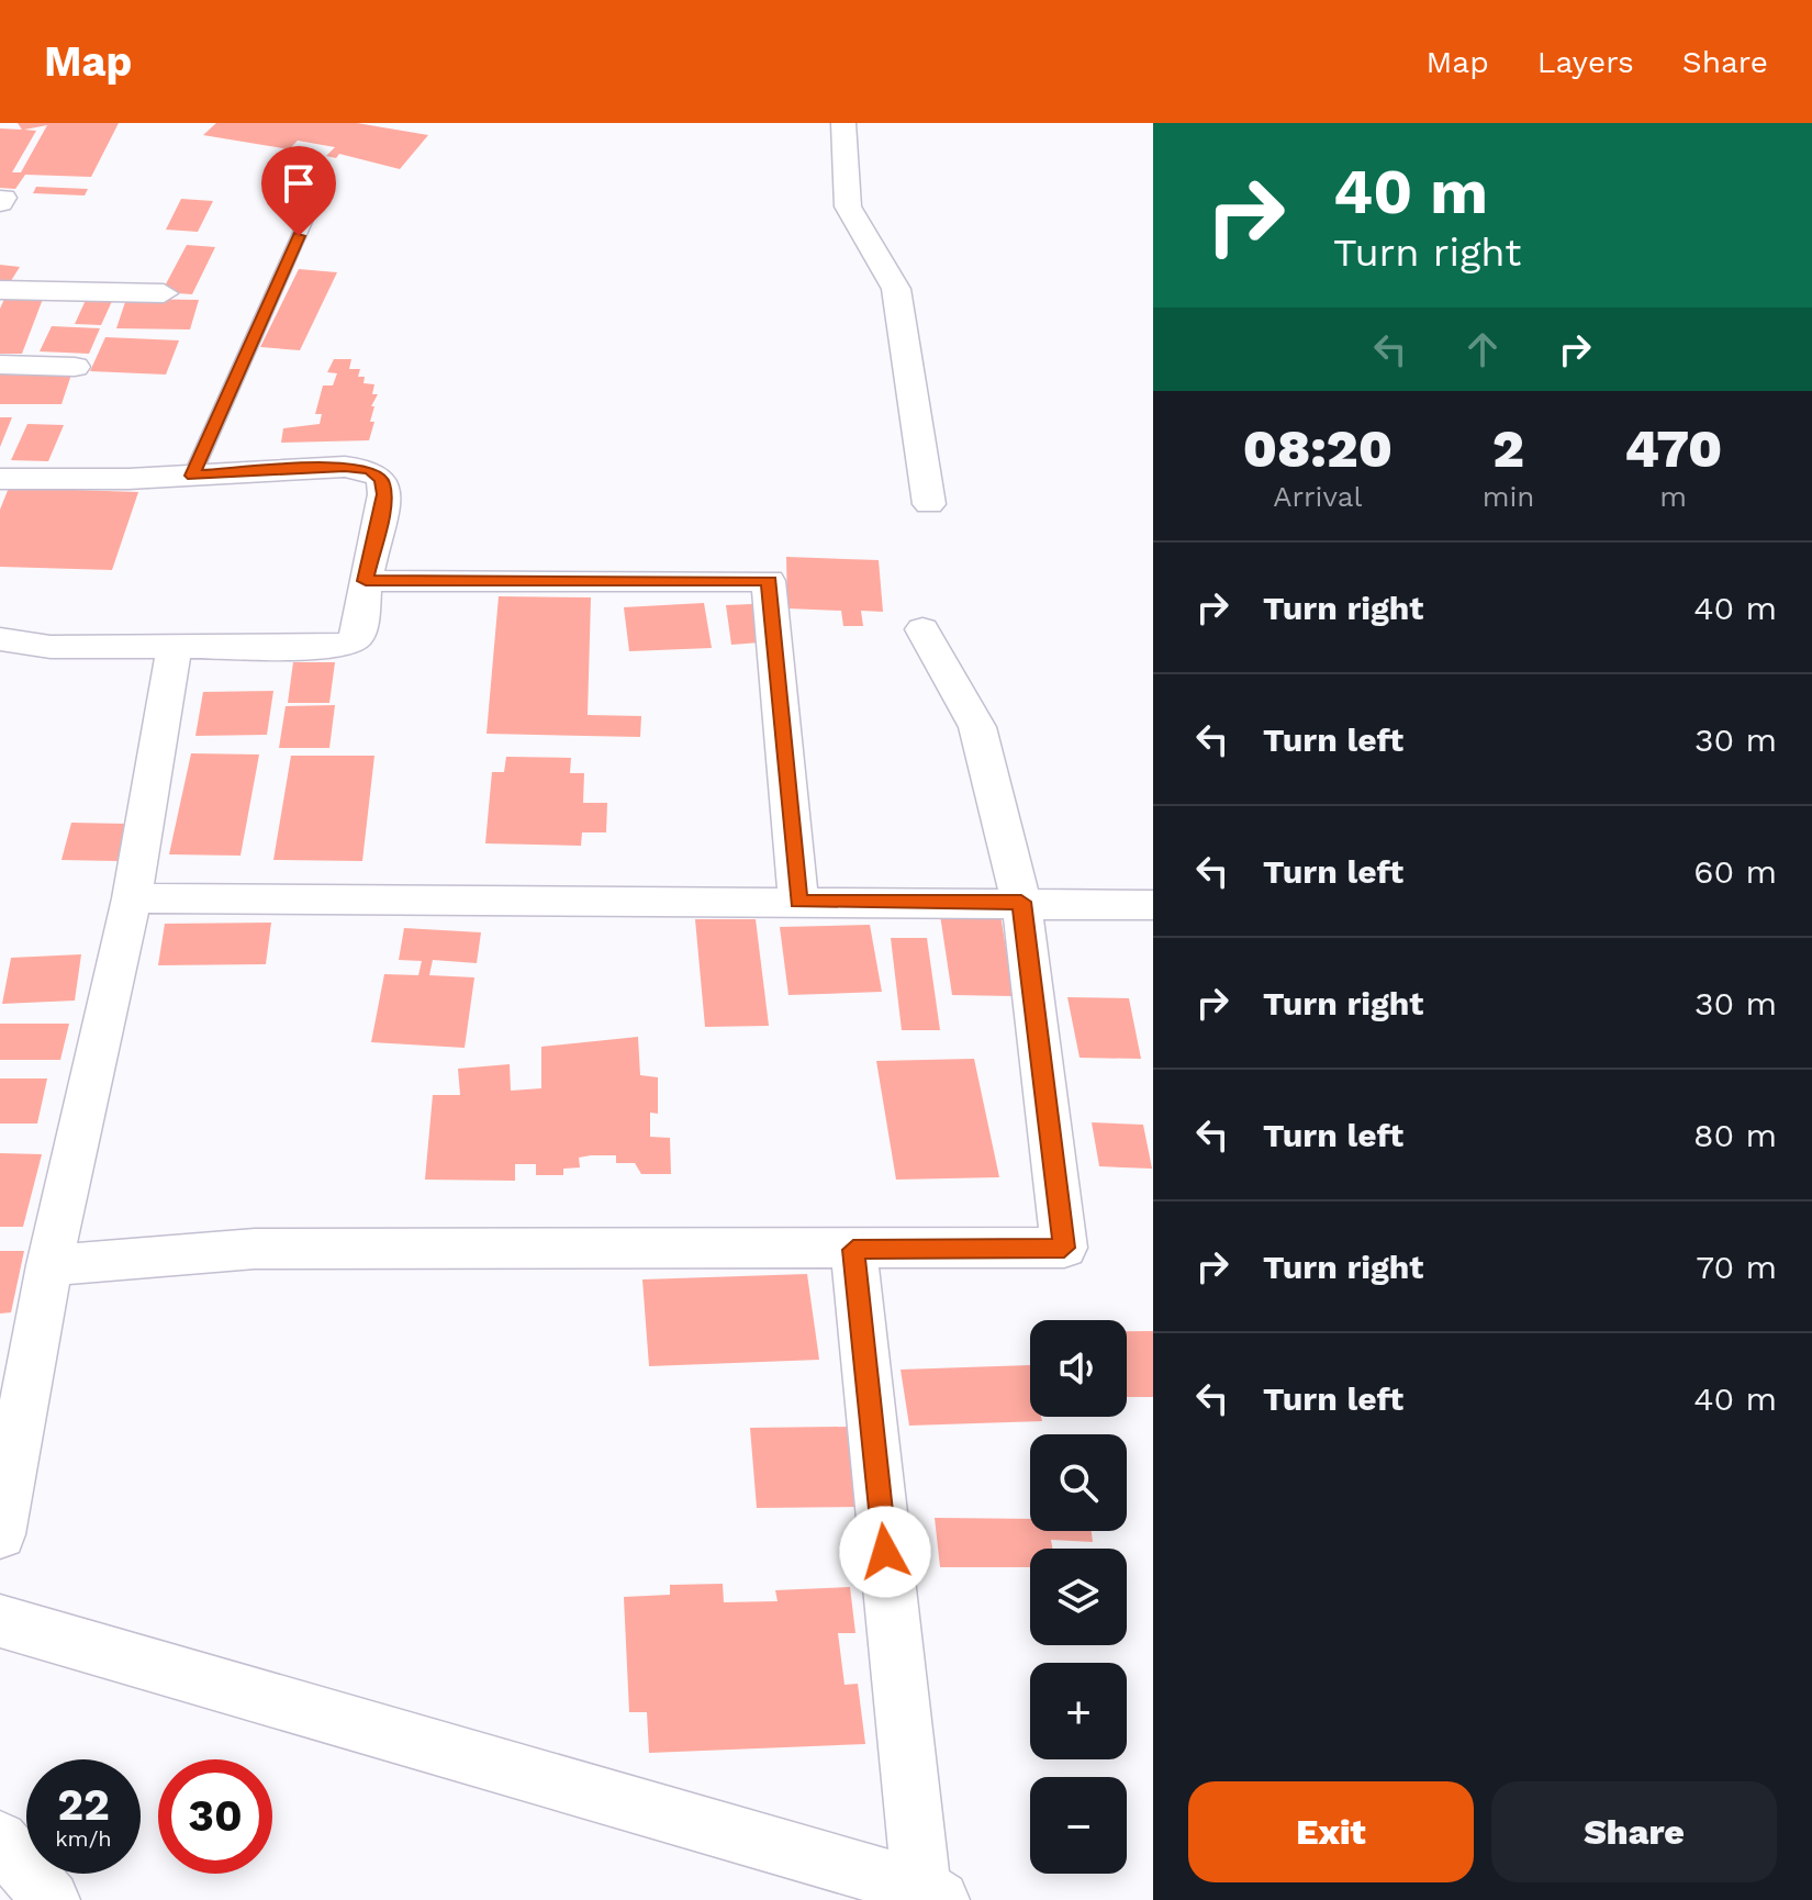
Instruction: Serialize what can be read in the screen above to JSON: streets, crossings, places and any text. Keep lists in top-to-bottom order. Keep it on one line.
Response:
{"page":{"header":"Map","nav":["Map","Layers","Share"],"turn":["40 m","Turn right"],"eta":["08:20","Arrival","2","min","470","m"],"list":[{"name":"Turn right","value":"40 m"},{"name":"Turn left","value":"30 m"},{"name":"Turn left","value":"60 m"},{"name":"Turn right","value":"30 m"},{"name":"Turn left","value":"80 m"},{"name":"Turn right","value":"70 m"},{"name":"Turn left","value":"40 m"}],"map_buttons":["+","−"],"speed":"22 km/h","limit":"30","buttons":["Exit","Share"]}}
